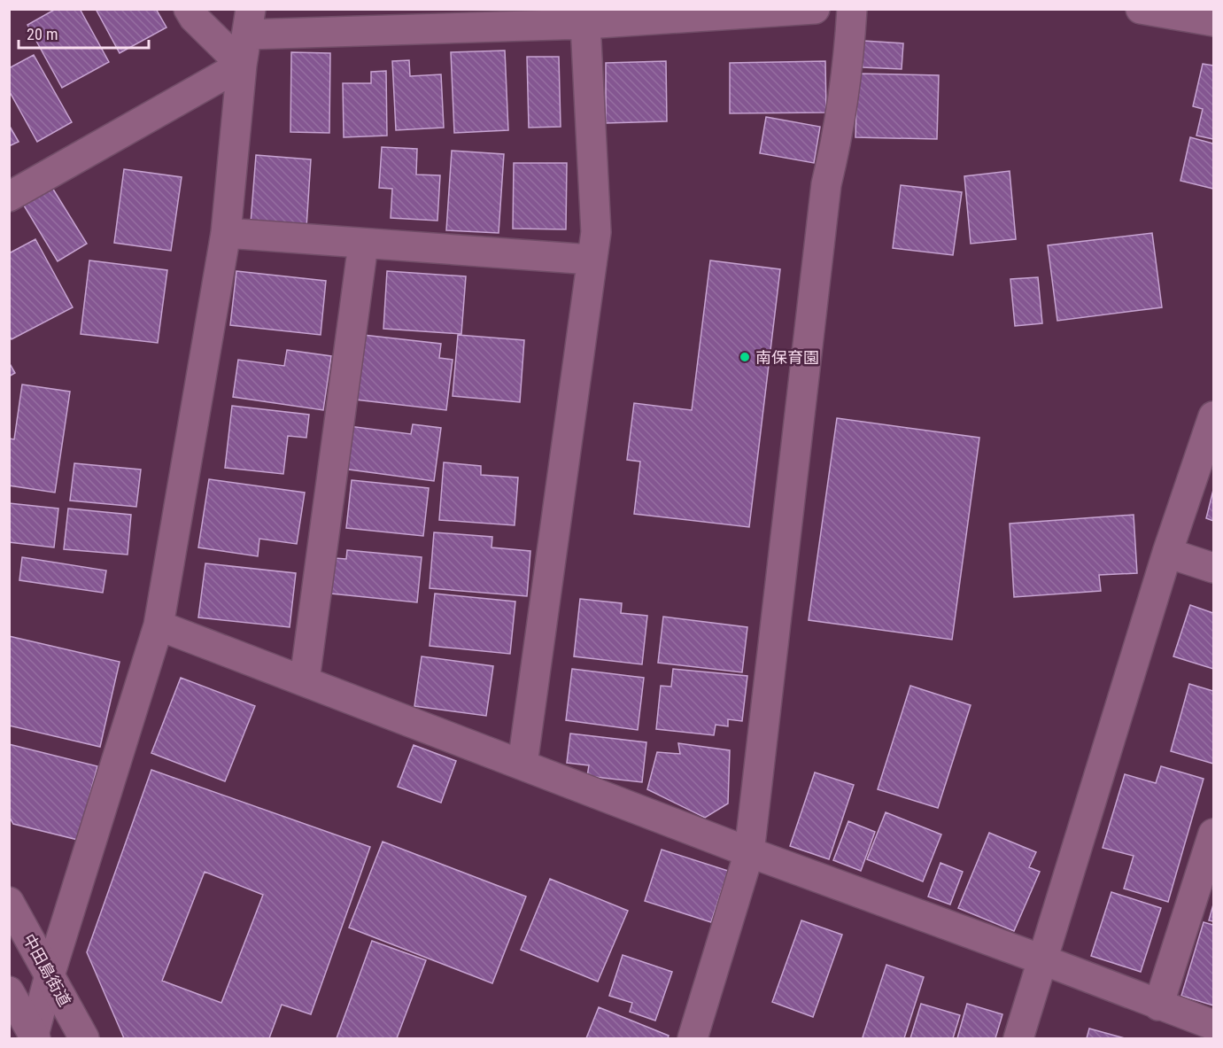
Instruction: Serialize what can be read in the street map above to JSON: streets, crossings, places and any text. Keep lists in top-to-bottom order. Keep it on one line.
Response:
{"streets":{"street":["中田島街道"]},"places":["南保育園"],"scale_bar":"20 m"}
